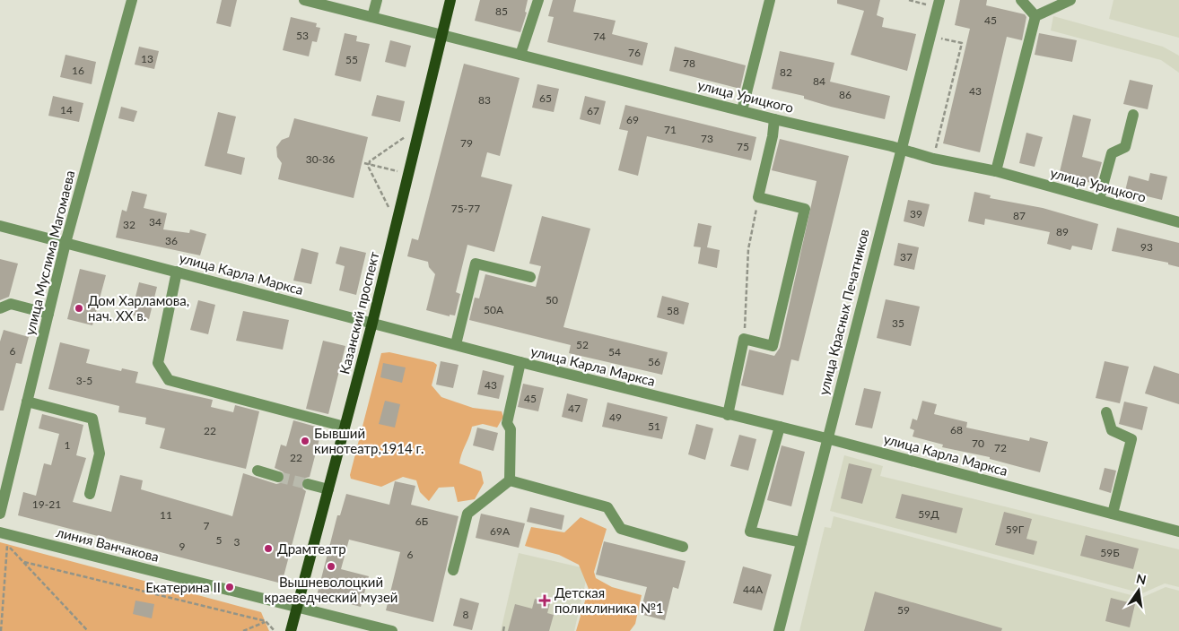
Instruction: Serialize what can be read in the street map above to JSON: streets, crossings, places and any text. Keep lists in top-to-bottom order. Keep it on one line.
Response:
{"streets":{"main road":["Казанский проспект"],"street":["улица Урицкого","улица Муслима Магомаева","улица Карла Маркса","улица Красных Печатников","линия Ванчакова"]},"crossings":[["улица Урицкого","улица Красных Печатников"],["улица Урицкого","Казанский проспект"],["улица Муслима Магомаева","улица Карла Маркса"],["улица Карла Маркса","улица Красных Печатников"],["улица Карла Маркса","Казанский проспект"],["Казанский проспект","линия Ванчакова"]],"places":{"other":["Дом Харламова, нач. XX в.","Бывший кинотеатр,1914 г.","Драмтеатр","Вышневолоцкий краеведческий музей","Екатерина II"],"health":["Детская поликлиника №1"]},"house_numbers":["85","45","53","74","76","13","55","78","16","82","84","43","86","65","83","14","67","69","71","73","79","75","30-36","75-77","39","87","34","32","89","36","93","37","50","50А","58","35","52","6","54","56","3-5","43","45","47","49","51","68","22","70","1","72","22","19-21","59Д","11","6Б","7","59Г","69А","5","3","9","59Б","6","44А","59","8"],"north":"top"}
